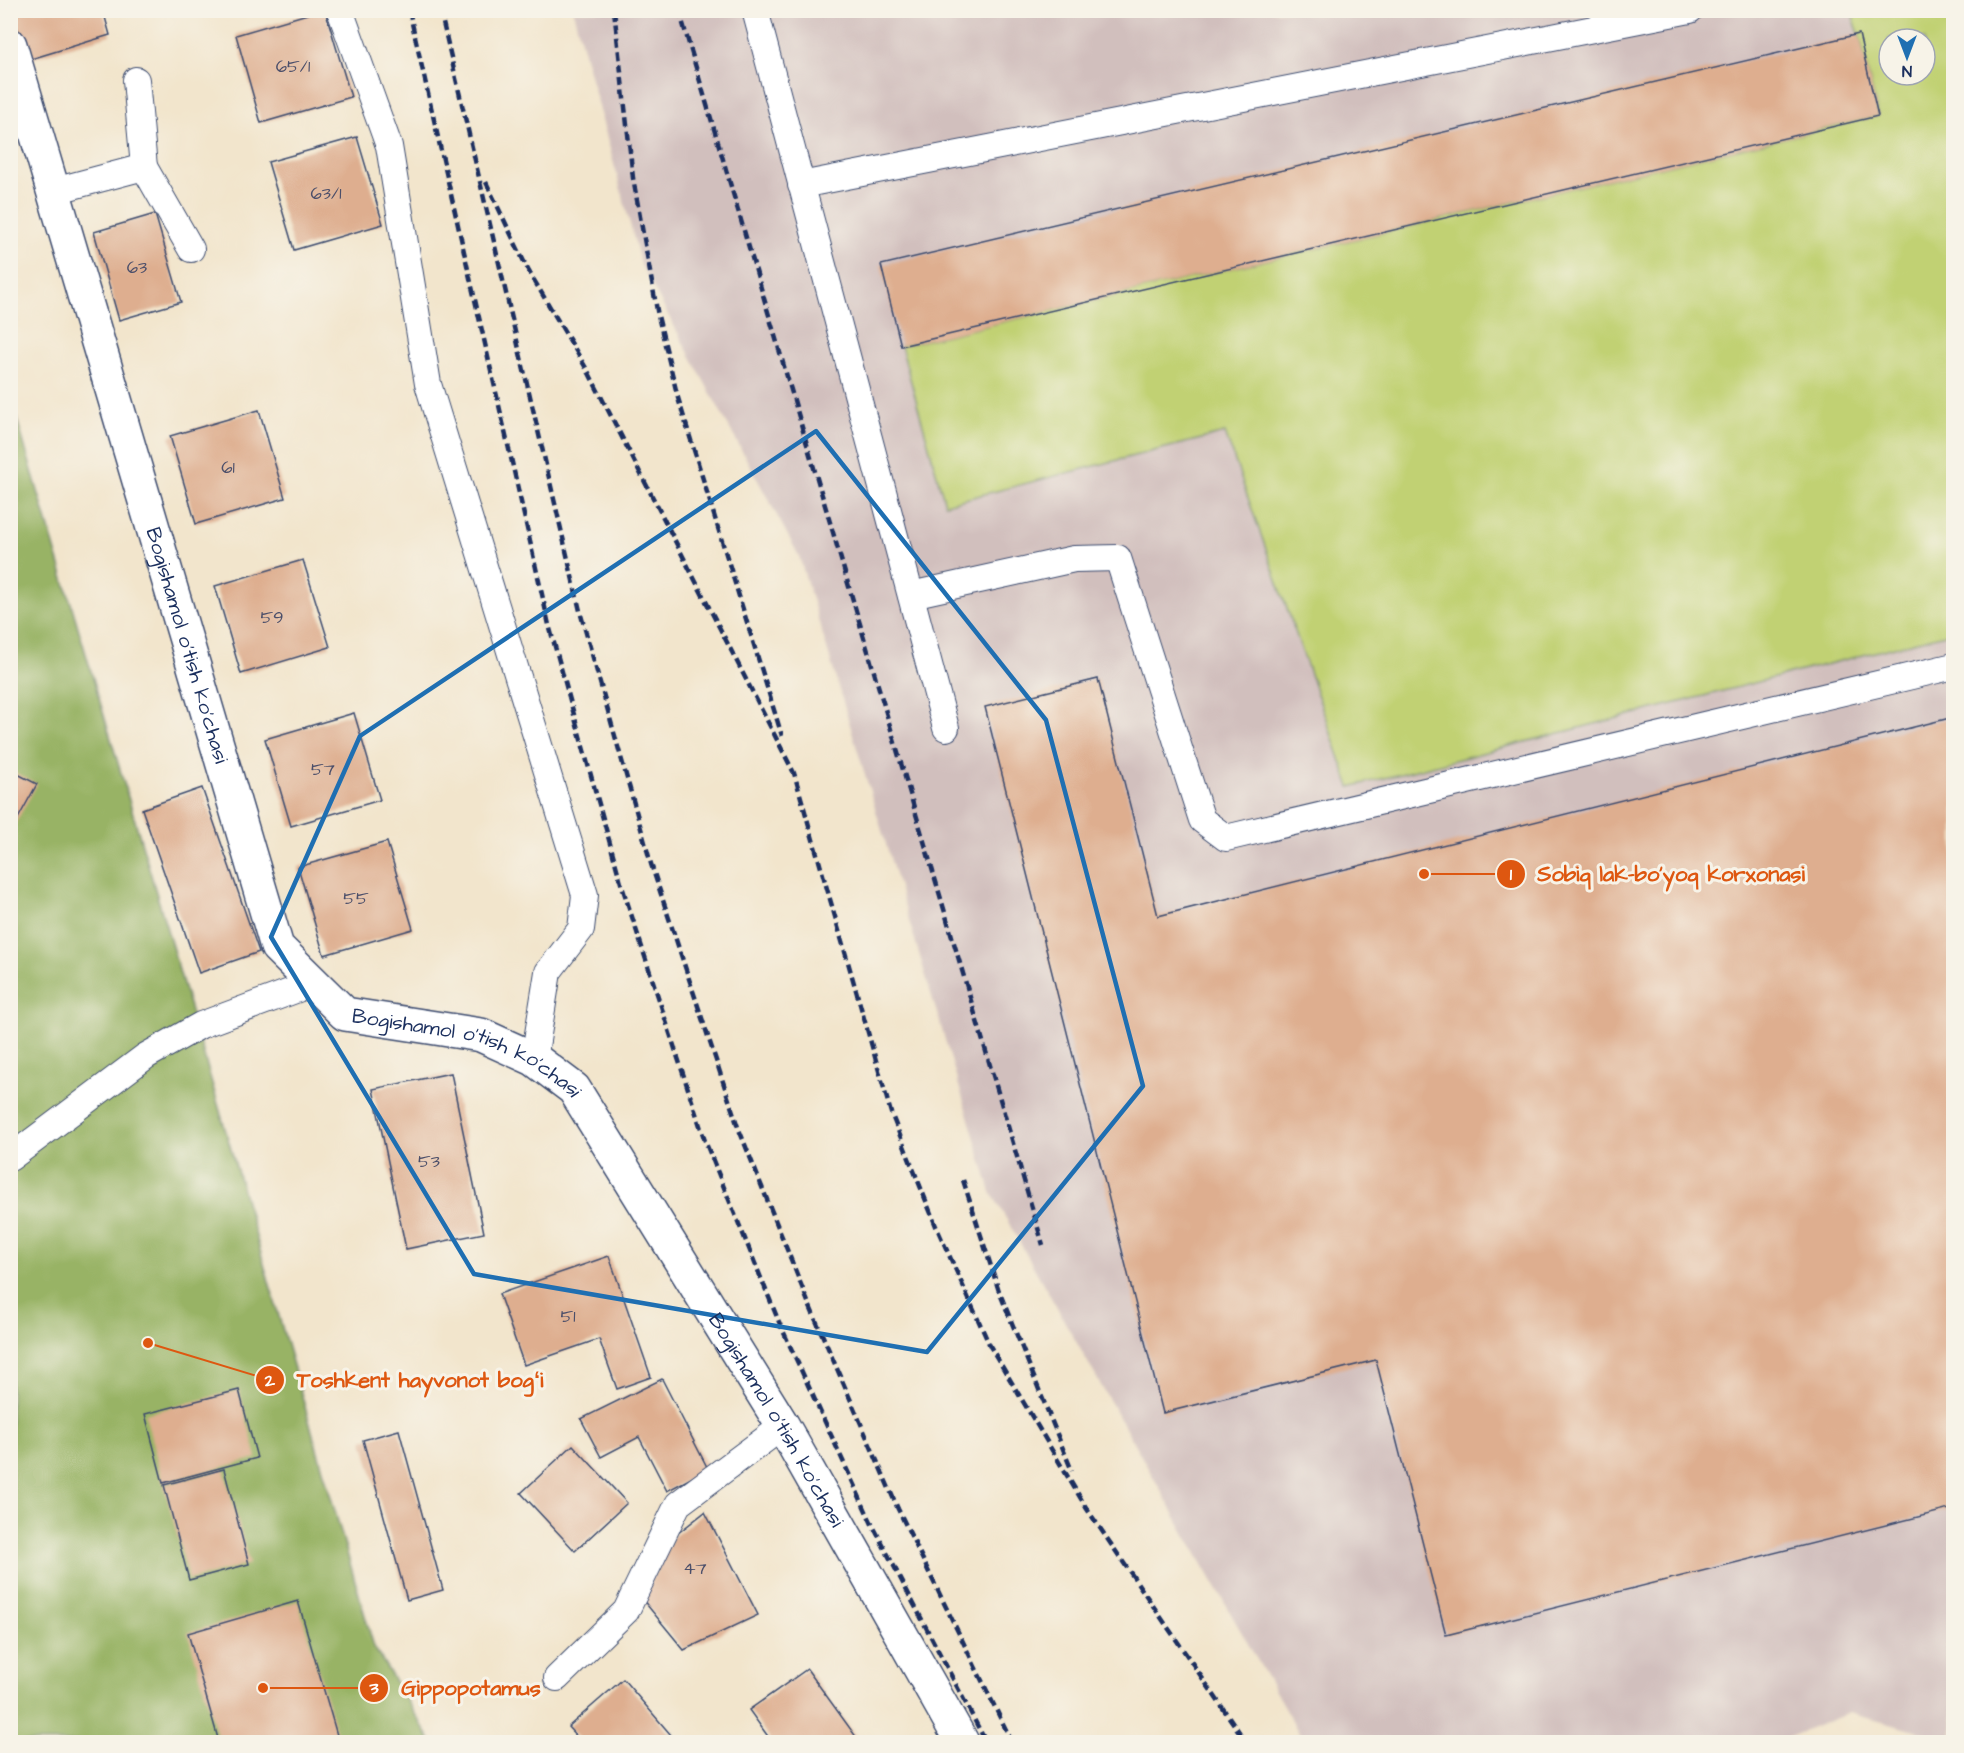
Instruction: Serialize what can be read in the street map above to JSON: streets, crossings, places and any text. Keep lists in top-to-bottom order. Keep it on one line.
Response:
{"streets":{"street":["Bogishamol o'tish ko'chasi"]},"places":["Sobiq lak-bo'yoq korxonasi","Toshkent hayvonot bogʻi","Gippopotamus"],"house_numbers":["65/1","63/1","63","61","59","57","55","53","51","47"],"north":"bottom"}
